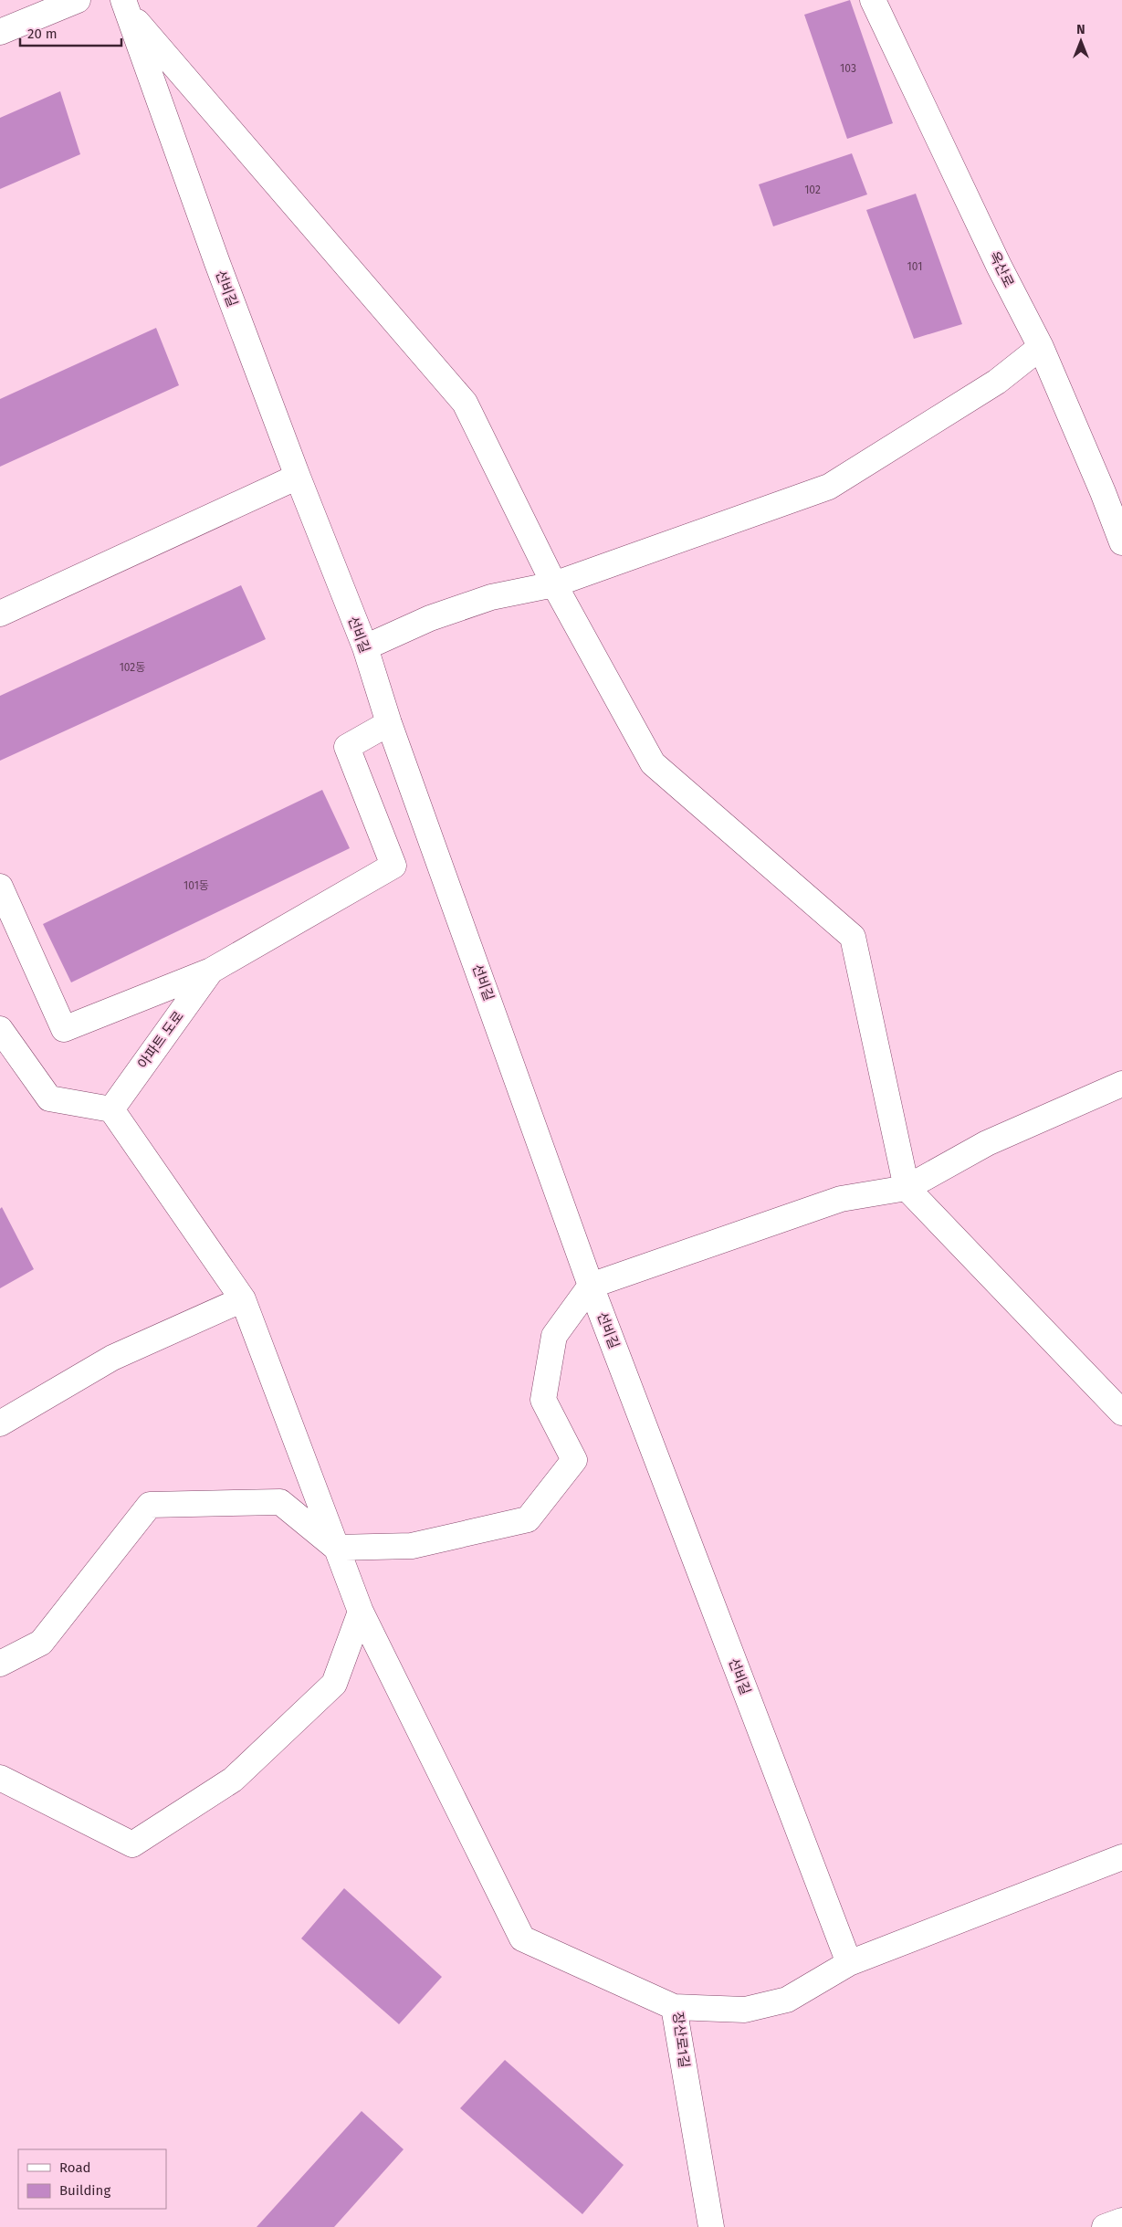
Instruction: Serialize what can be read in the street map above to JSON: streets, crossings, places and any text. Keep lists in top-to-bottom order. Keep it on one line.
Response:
{"streets":{"street":["옥산로","선비길","아파트 도로","장산로1길"]},"crossings":[["선비길","장산로1길"]],"house_numbers":["103","102","101","102동","101동"],"legend":["Road","Building"],"scale_bar":"20 m","north":"top"}
